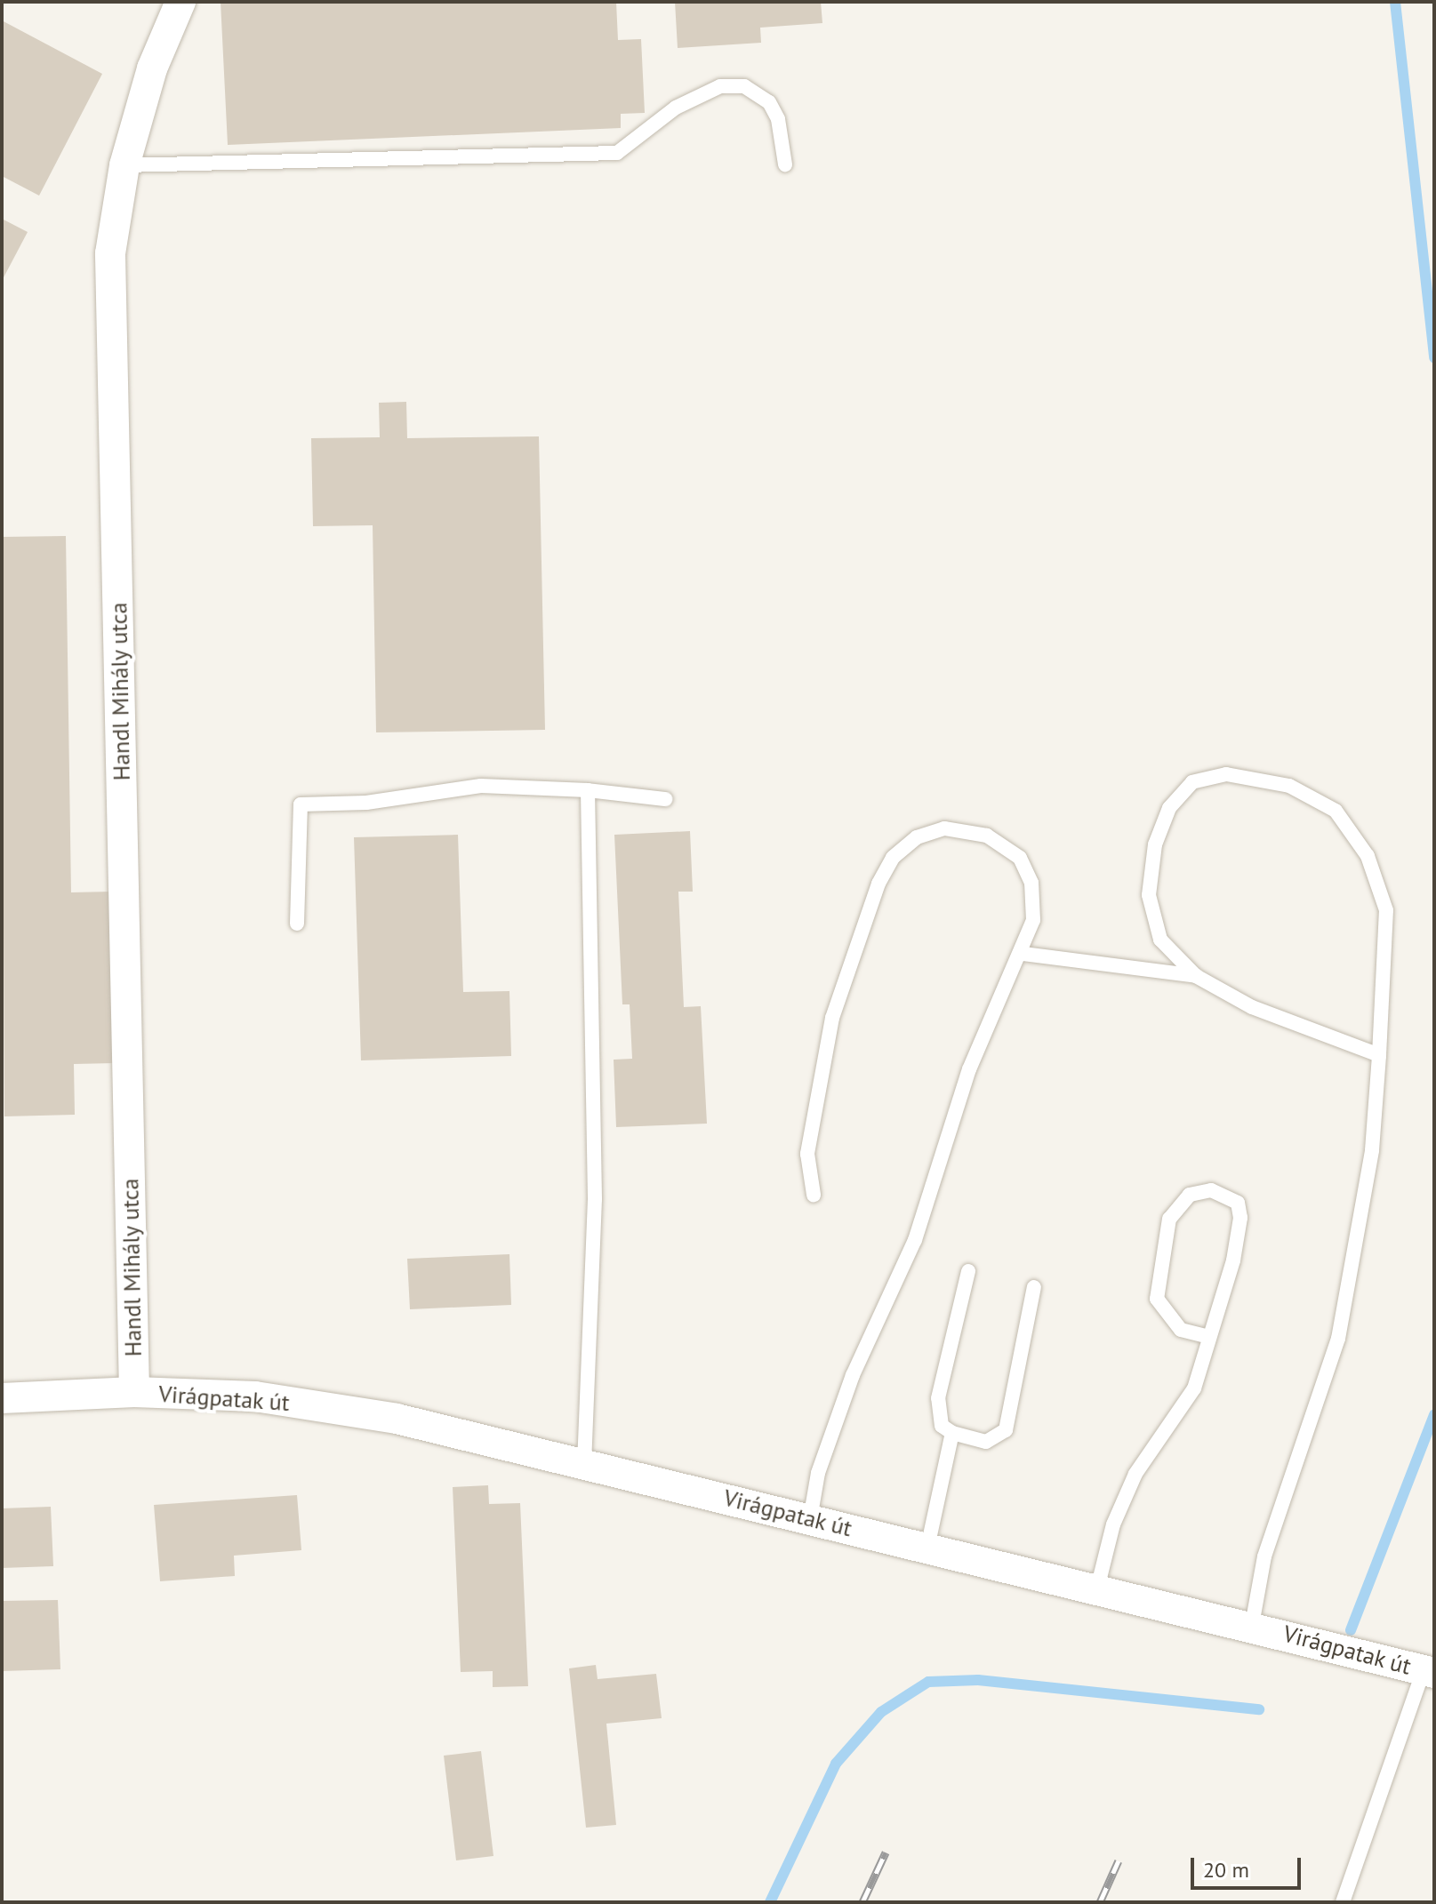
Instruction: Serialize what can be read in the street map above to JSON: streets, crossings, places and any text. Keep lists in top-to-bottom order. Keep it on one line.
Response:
{"streets":{"street":["Handl Mihály utca","Virágpatak út"]},"crossings":[["Handl Mihály utca","Virágpatak út"]],"scale_bar":"20 m"}
